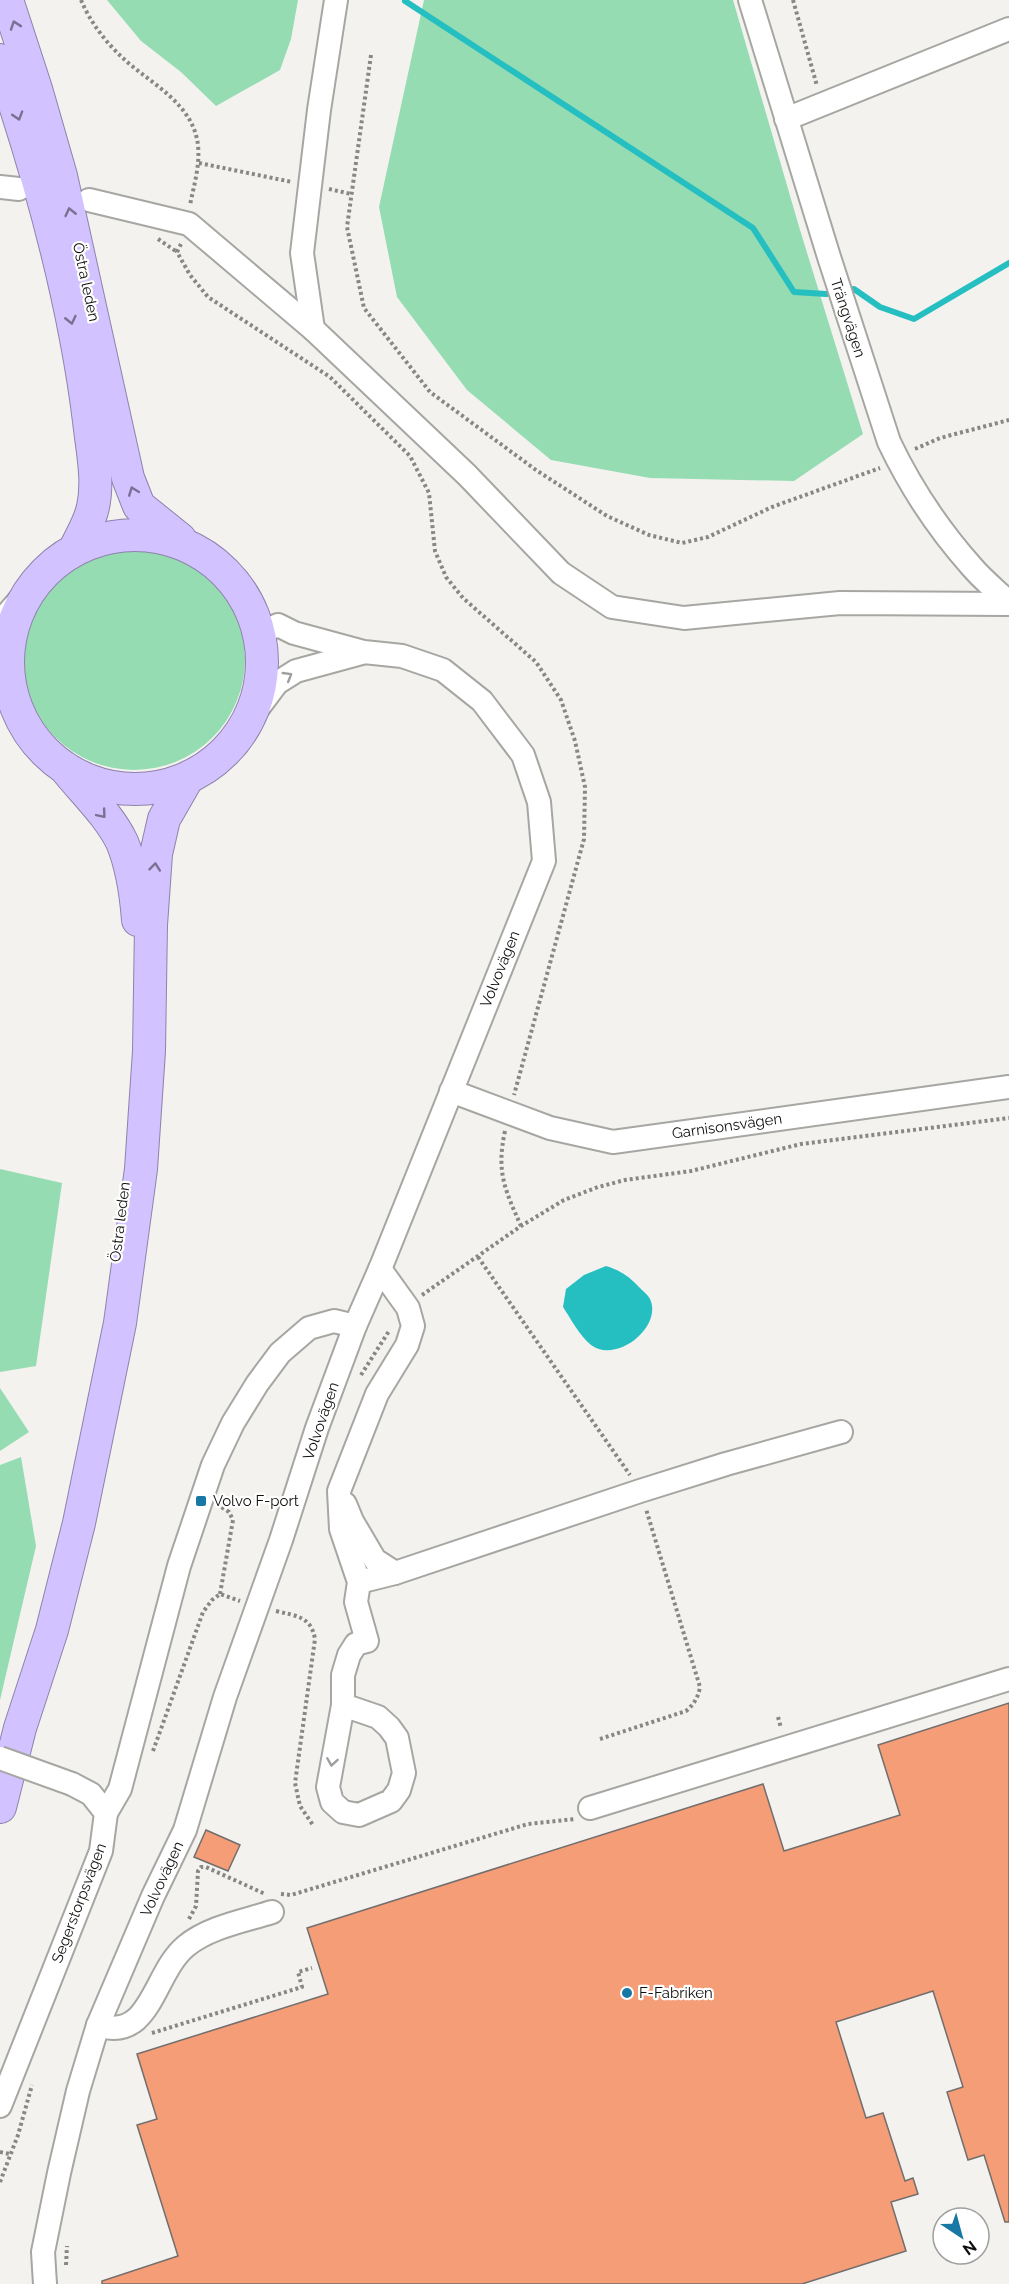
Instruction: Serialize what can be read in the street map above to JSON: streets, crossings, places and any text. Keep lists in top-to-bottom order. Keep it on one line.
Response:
{"streets":{"highway":["Östra leden"],"street":["Trängvägen","Volvovägen","Garnisonsvägen","Segerstorpsvägen"]},"crossings":[["Volvovägen","Garnisonsvägen"]],"places":{"transit":["Volvo F-port"],"other":["F-Fabriken"]},"north":"bottom right"}
